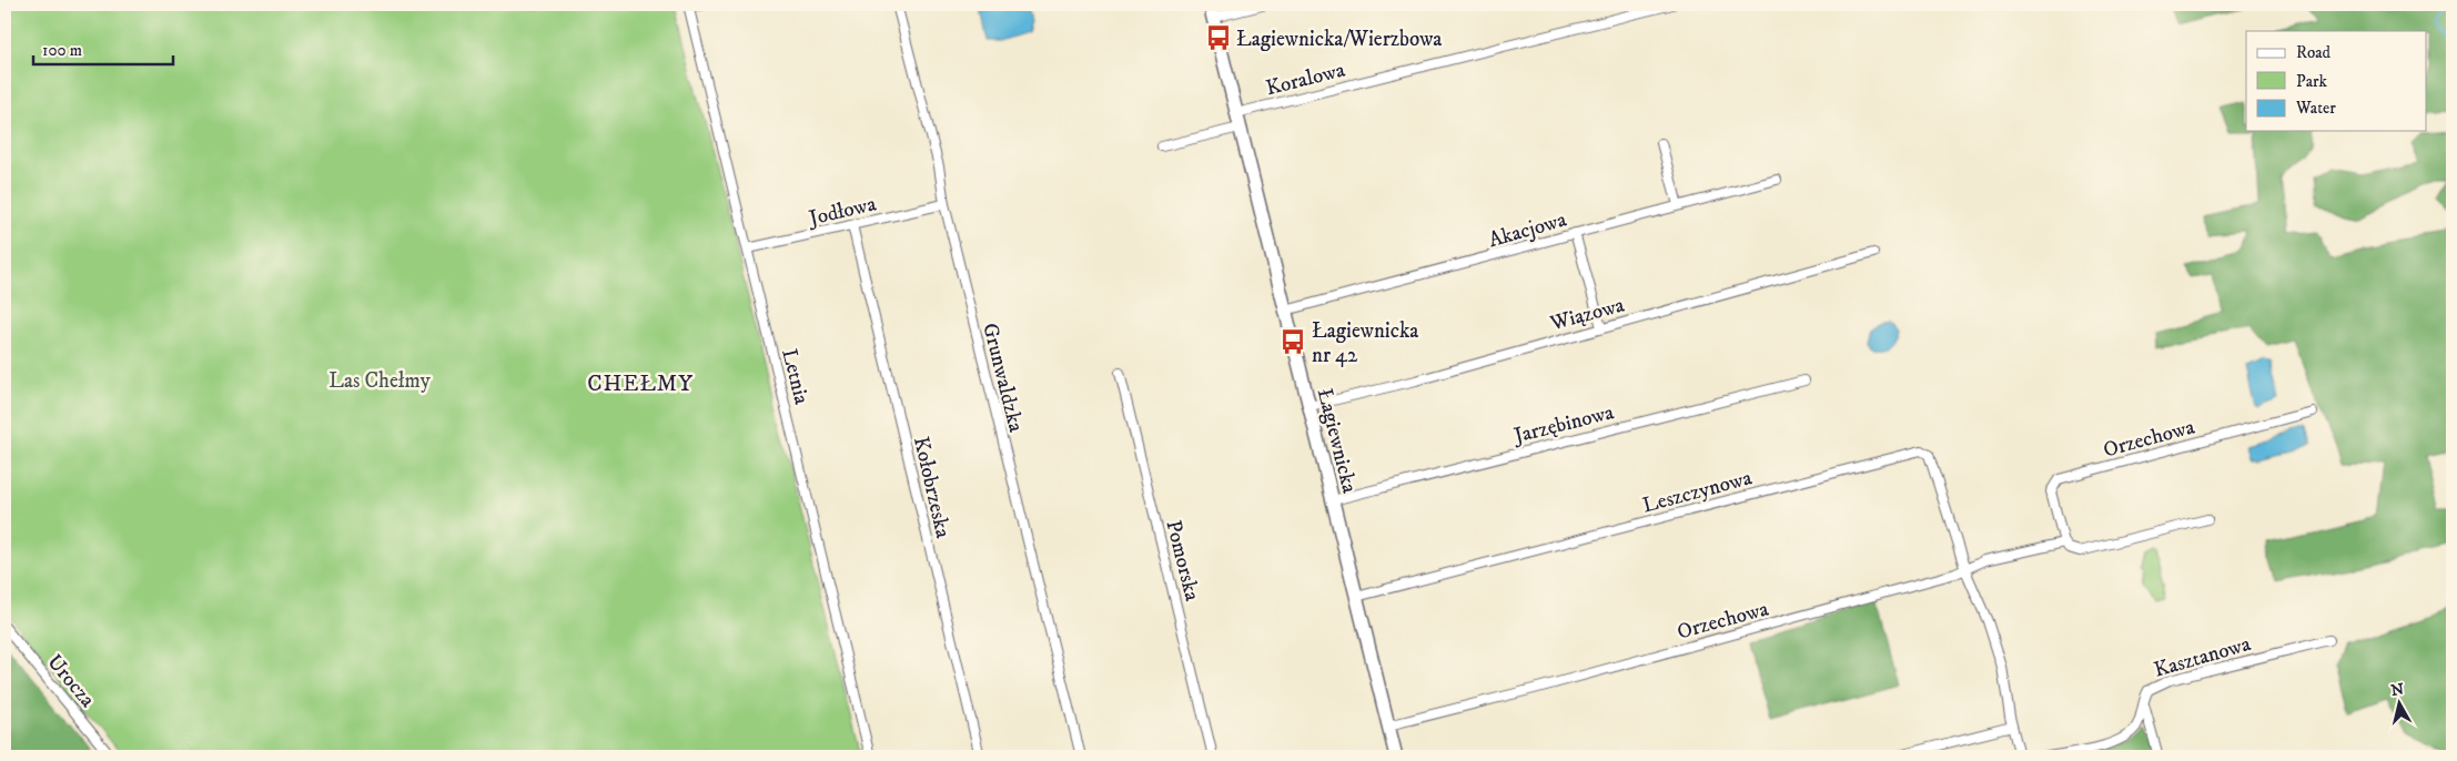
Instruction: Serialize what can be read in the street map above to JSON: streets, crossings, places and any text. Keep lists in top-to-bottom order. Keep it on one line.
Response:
{"streets":{"street":["Koralowa","Jodłowa","Akacjowa","Wiązowa","Letnia","Grunwaldzka","Jarzębinowa","Orzechowa","Łagiewnicka","Kołobrzeska","Leszczynowa","Pomorska","Kasztanowa","Urocza"]},"crossings":[["Koralowa","Łagiewnicka"],["Jodłowa","Letnia"],["Jodłowa","Grunwaldzka"],["Jodłowa","Kołobrzeska"],["Akacjowa","Łagiewnicka"],["Wiązowa","Łagiewnicka"],["Jarzębinowa","Łagiewnicka"],["Orzechowa","Łagiewnicka"],["Orzechowa","Leszczynowa"],["Łagiewnicka","Leszczynowa"]],"districts":["CHEŁMY"],"parks":["Las Chełmy"],"places":{"bus stop":["Łagiewnicka/Wierzbowa","Łagiewnicka nr 42"]},"legend":["Road","Park","Water"],"scale_bar":"100 m","north":"top"}
